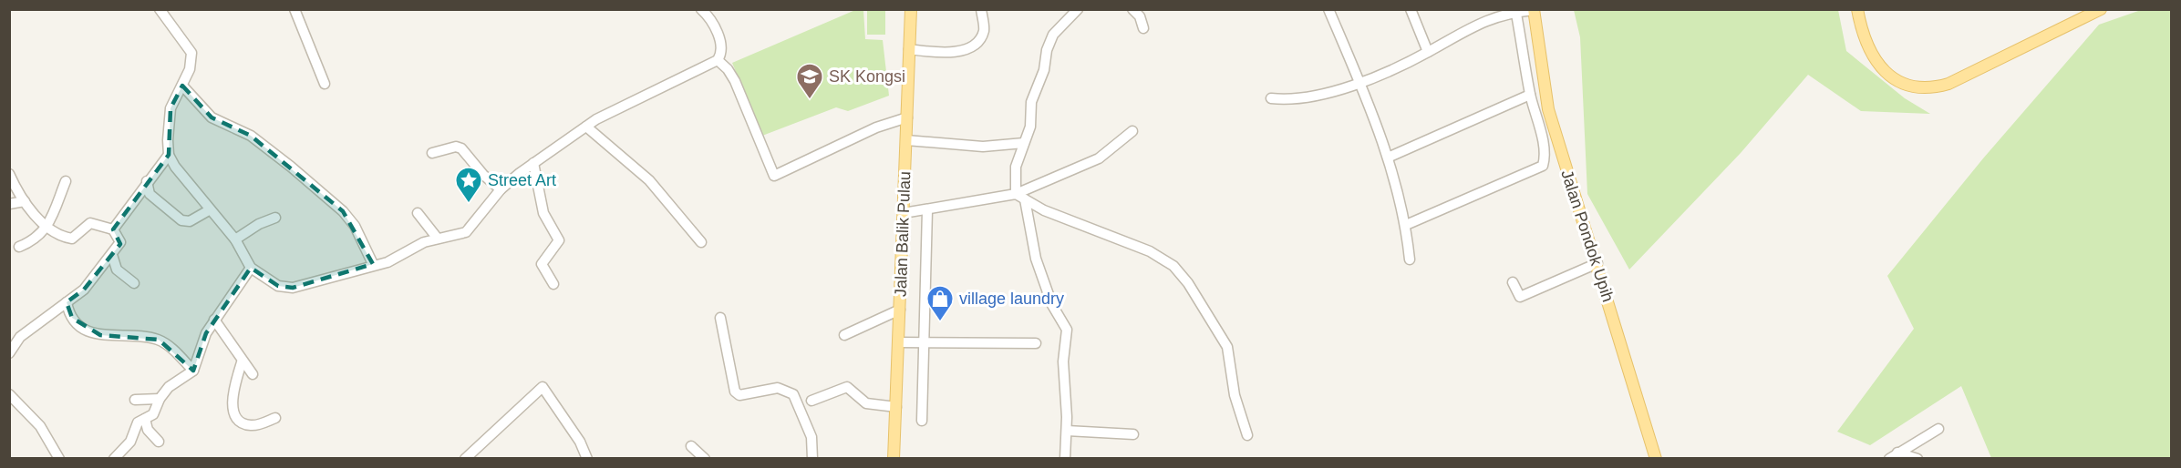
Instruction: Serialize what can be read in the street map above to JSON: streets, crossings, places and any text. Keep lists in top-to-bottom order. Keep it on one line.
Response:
{"streets":{"main road":["Jalan Balik Pulau","Jalan Pondok Upih"]},"places":{"school or university":["SK Kongsi"],"place":["Street Art"],"shop":["village laundry"]}}
